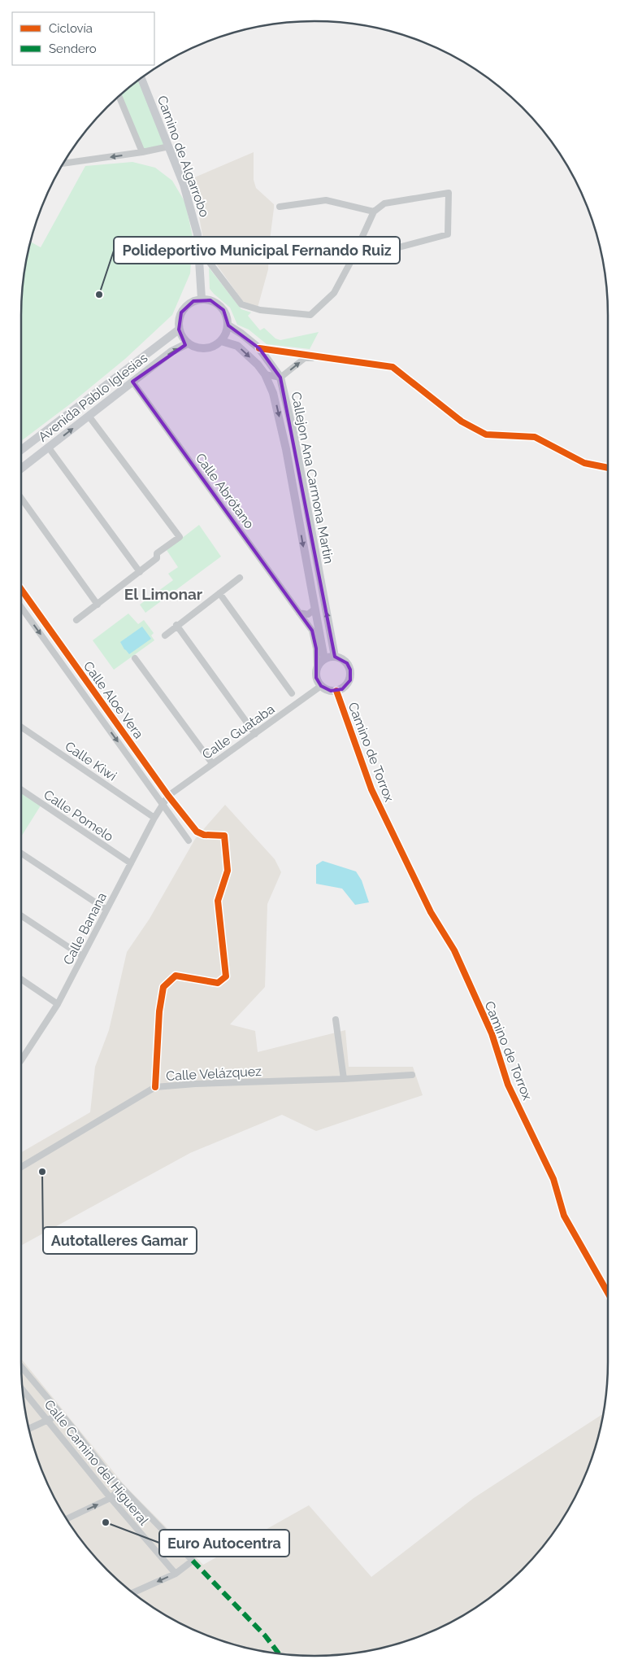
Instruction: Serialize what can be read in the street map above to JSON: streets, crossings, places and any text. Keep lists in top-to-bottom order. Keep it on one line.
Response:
{"streets":{"street":["Camino de Algarrobo","Avenida Pablo Iglesias","Callejon Ana Carmona Martin","Calle Abrótano","Calle Aloe Vera","Calle Guataba","Camino de Torrox","Calle Kiwi","Calle Pomelo","Calle Banana","Calle Velázquez","Calle Camino del Higueral"]},"crossings":[["Camino de Algarrobo","Avenida Pablo Iglesias"],["Camino de Algarrobo","Callejon Ana Carmona Martin"],["Avenida Pablo Iglesias","Callejon Ana Carmona Martin"],["Avenida Pablo Iglesias","Calle Abrótano"],["Callejon Ana Carmona Martin","Calle Abrótano"],["Callejon Ana Carmona Martin","Calle Guataba"],["Callejon Ana Carmona Martin","Camino de Torrox"],["Calle Abrótano","Calle Guataba"],["Calle Abrótano","Camino de Torrox"],["Calle Aloe Vera","Calle Guataba"],["Calle Aloe Vera","Calle Banana"],["Calle Aloe Vera","Calle Velázquez"],["Calle Guataba","Camino de Torrox"],["Calle Guataba","Calle Banana"],["Calle Kiwi","Calle Banana"],["Calle Pomelo","Calle Banana"]],"districts":["El Limonar"],"places":["Polideportivo Municipal Fernando Ruiz","Autotalleres Gamar","Euro Autocentra"],"legend":["Ciclovía","Sendero"]}
